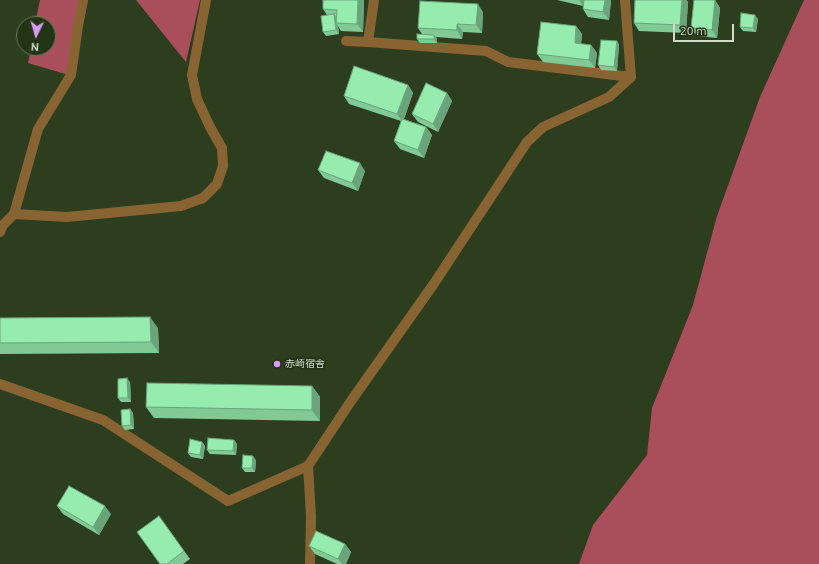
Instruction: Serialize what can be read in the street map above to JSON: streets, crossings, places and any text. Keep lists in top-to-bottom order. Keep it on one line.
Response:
{"places":["赤崎宿舎"],"scale_bar":"20 m","north":"bottom"}
